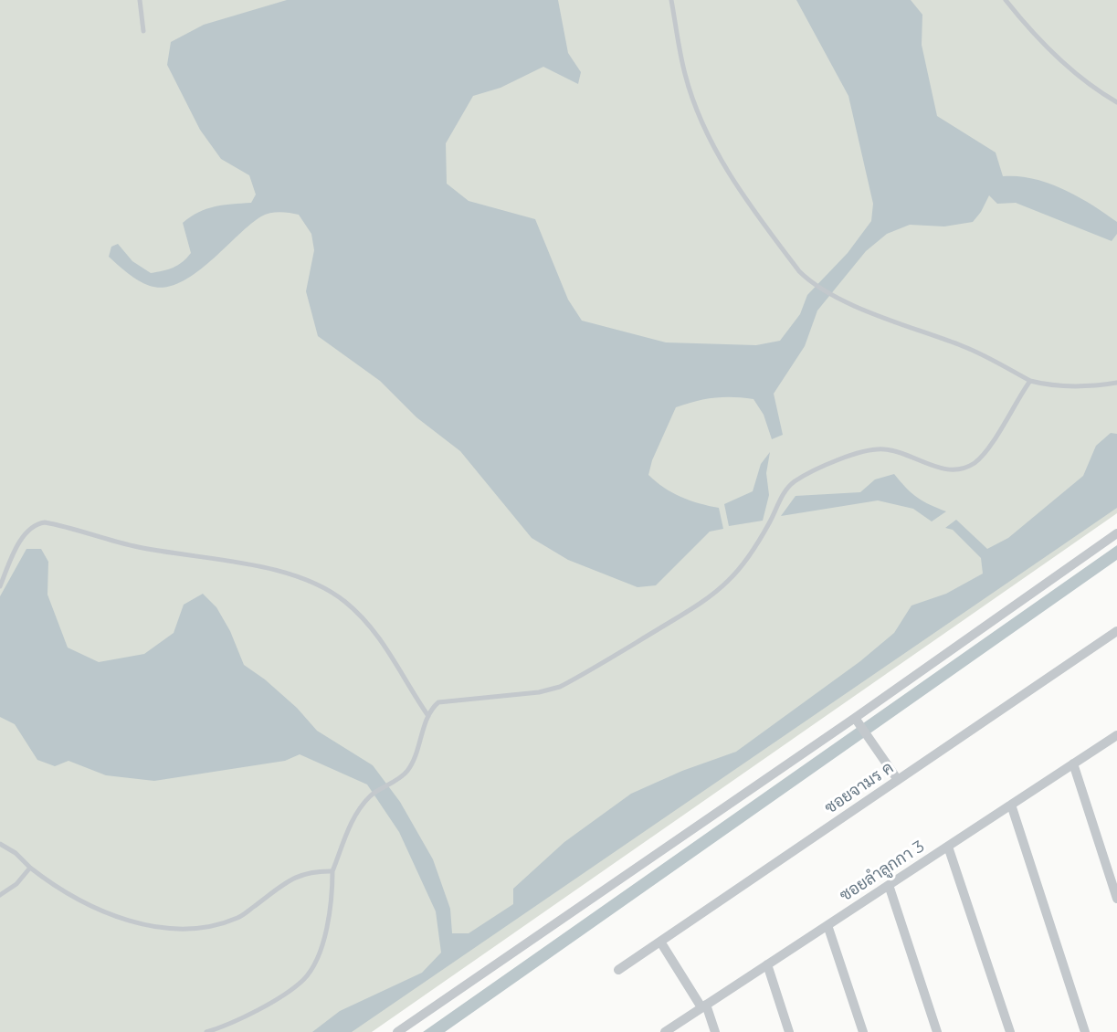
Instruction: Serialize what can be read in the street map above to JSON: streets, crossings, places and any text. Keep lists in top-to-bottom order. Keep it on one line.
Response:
{"streets":{"street":["ซอยจามร ค","ซอยลำลูกกา 3"]}}
